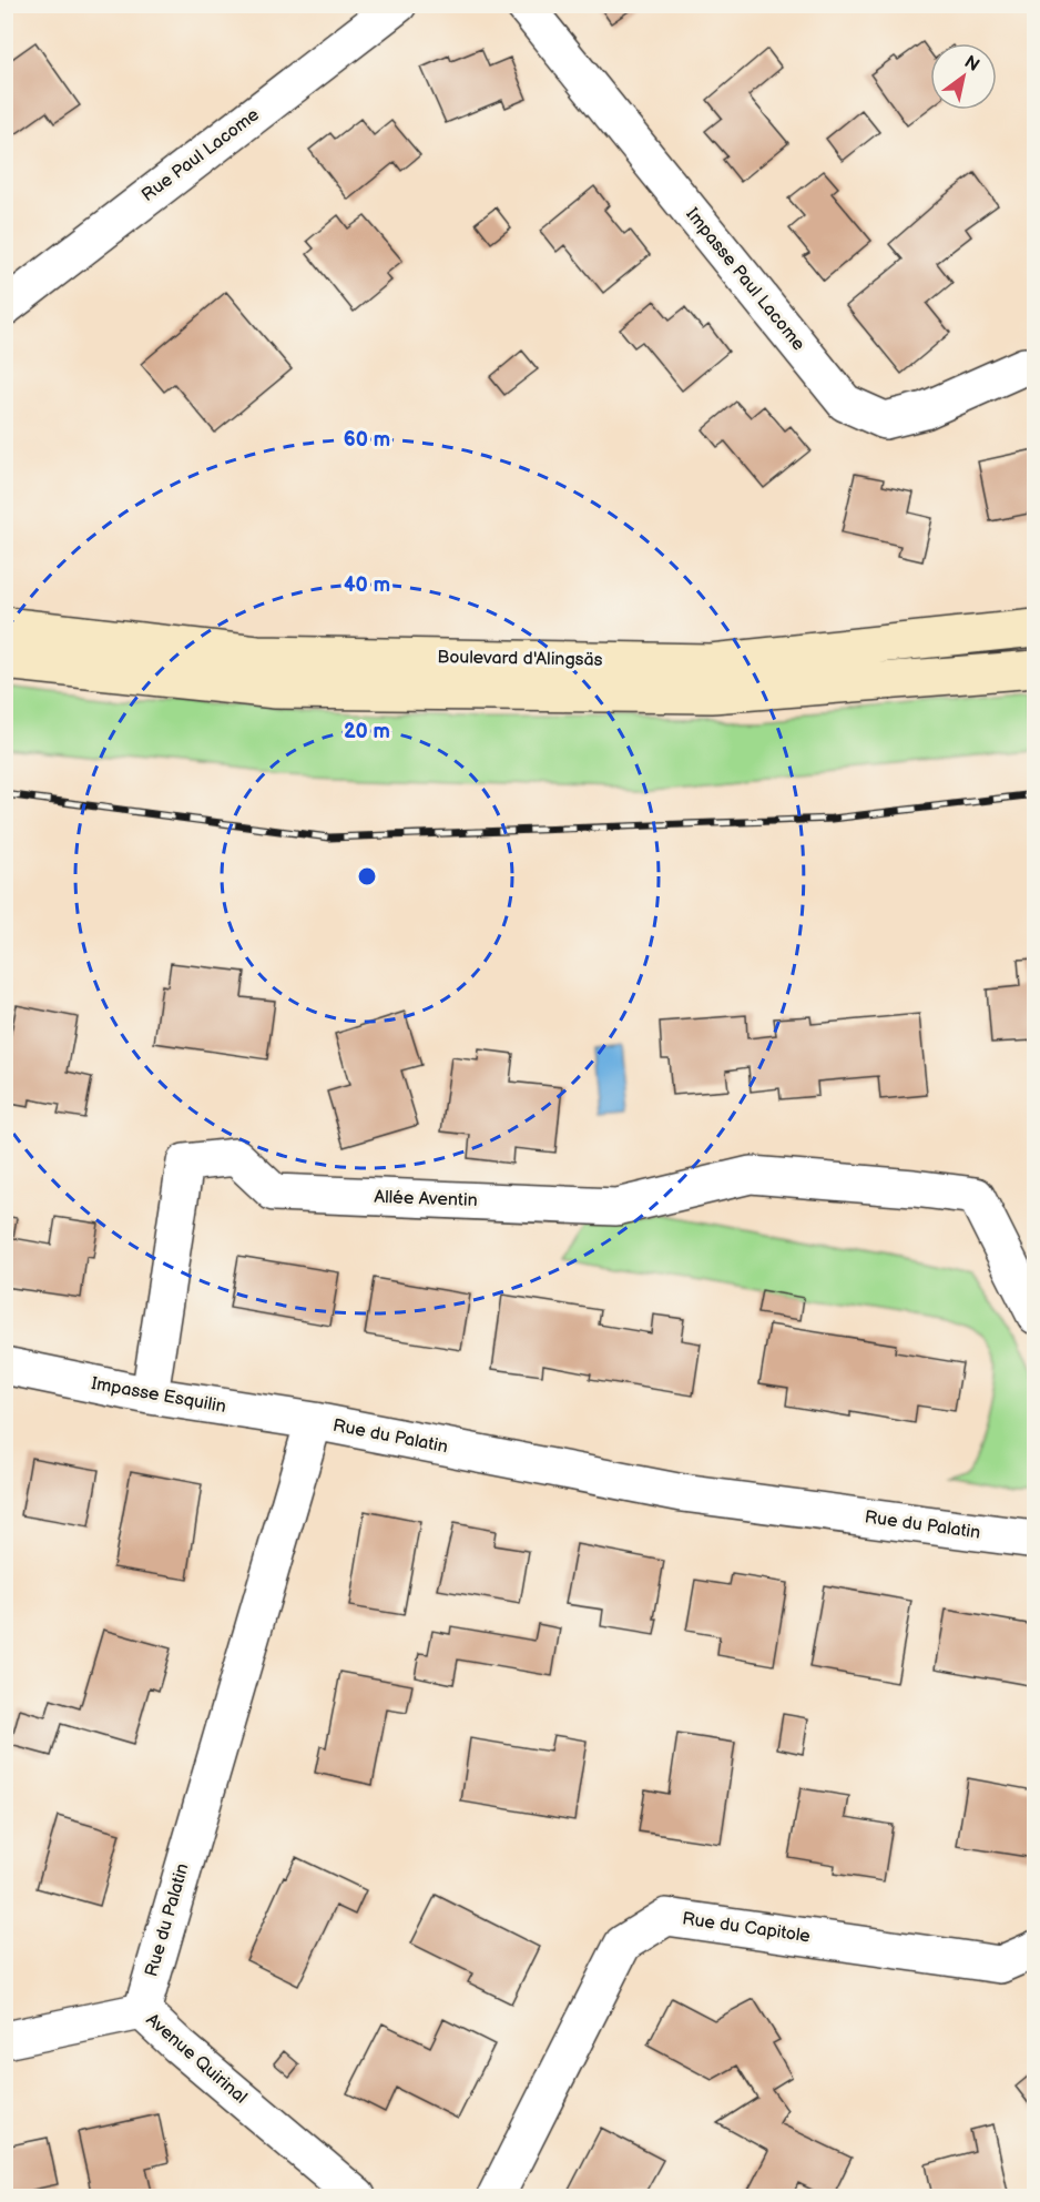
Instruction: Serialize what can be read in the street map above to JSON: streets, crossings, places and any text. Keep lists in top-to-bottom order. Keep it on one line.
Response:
{"streets":{"main road":["Boulevard d'Alingsäs"],"street":["Rue Paul Lacome","Impasse Paul Lacome","Allée Aventin","Impasse Esquilin","Rue du Palatin","Rue du Capitole","Avenue Quirinal"]},"crossings":[["Allée Aventin","Impasse Esquilin"],["Impasse Esquilin","Rue du Palatin"],["Rue du Palatin","Avenue Quirinal"]],"north":"top right","rings":["60 m","40 m","20 m"]}
